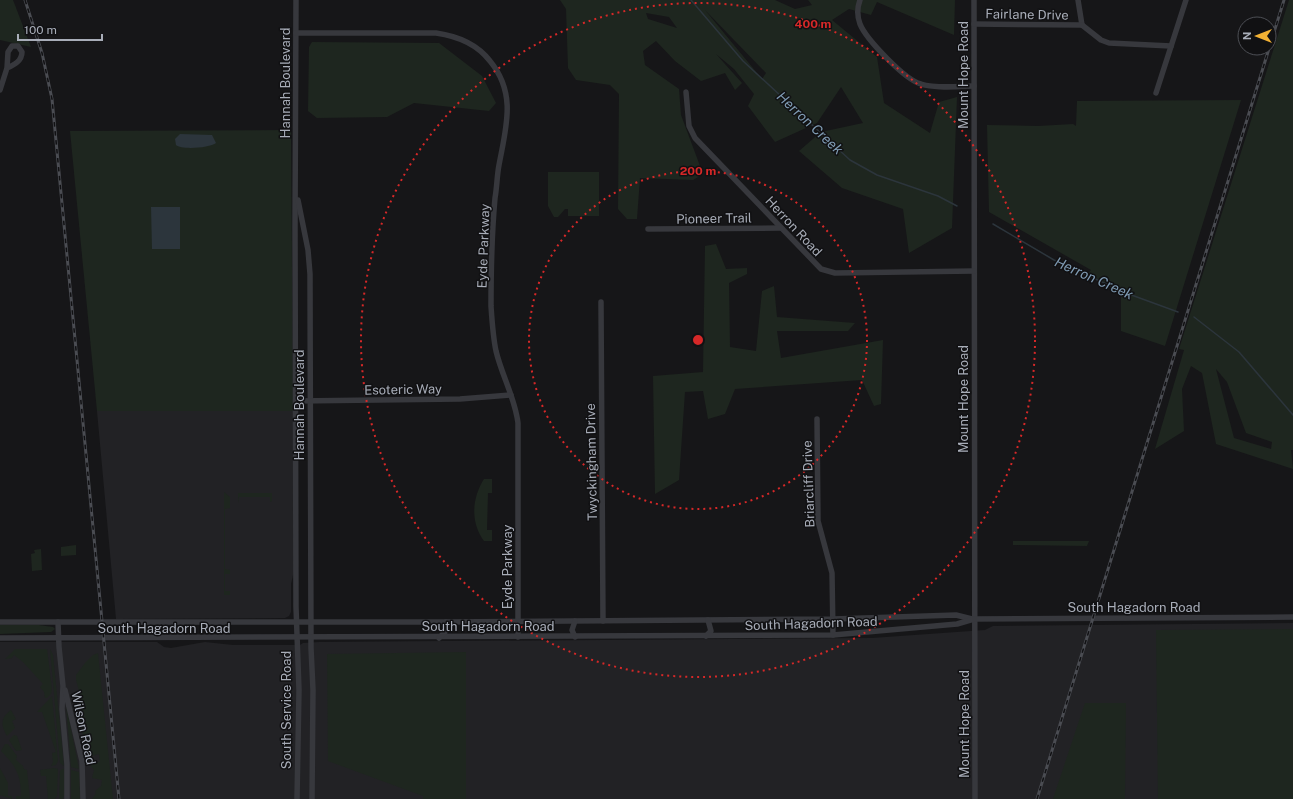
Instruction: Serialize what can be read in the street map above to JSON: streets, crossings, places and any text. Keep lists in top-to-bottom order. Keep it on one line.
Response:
{"streets":{"street":["Fairlane Drive","Mount Hope Road","Hannah Boulevard","Pioneer Trail","Herron Road","Eyde Parkway","Esoteric Way","Twyckingham Drive","Briarcliff Drive","South Hagadorn Road","South Service Road","Wilson Road"]},"crossings":[["Fairlane Drive","Mount Hope Road"],["Mount Hope Road","Herron Road"],["Mount Hope Road","South Hagadorn Road"],["Hannah Boulevard","Eyde Parkway"],["Hannah Boulevard","Esoteric Way"],["Hannah Boulevard","South Hagadorn Road"],["Hannah Boulevard","South Service Road"],["Pioneer Trail","Herron Road"],["Eyde Parkway","Esoteric Way"],["Eyde Parkway","South Hagadorn Road"],["Twyckingham Drive","South Hagadorn Road"],["Briarcliff Drive","South Hagadorn Road"],["South Hagadorn Road","South Service Road"],["South Hagadorn Road","Wilson Road"]],"water":["Herron Creek"],"scale_bar":"100 m","north":"left","rings":["400 m","200 m"]}
